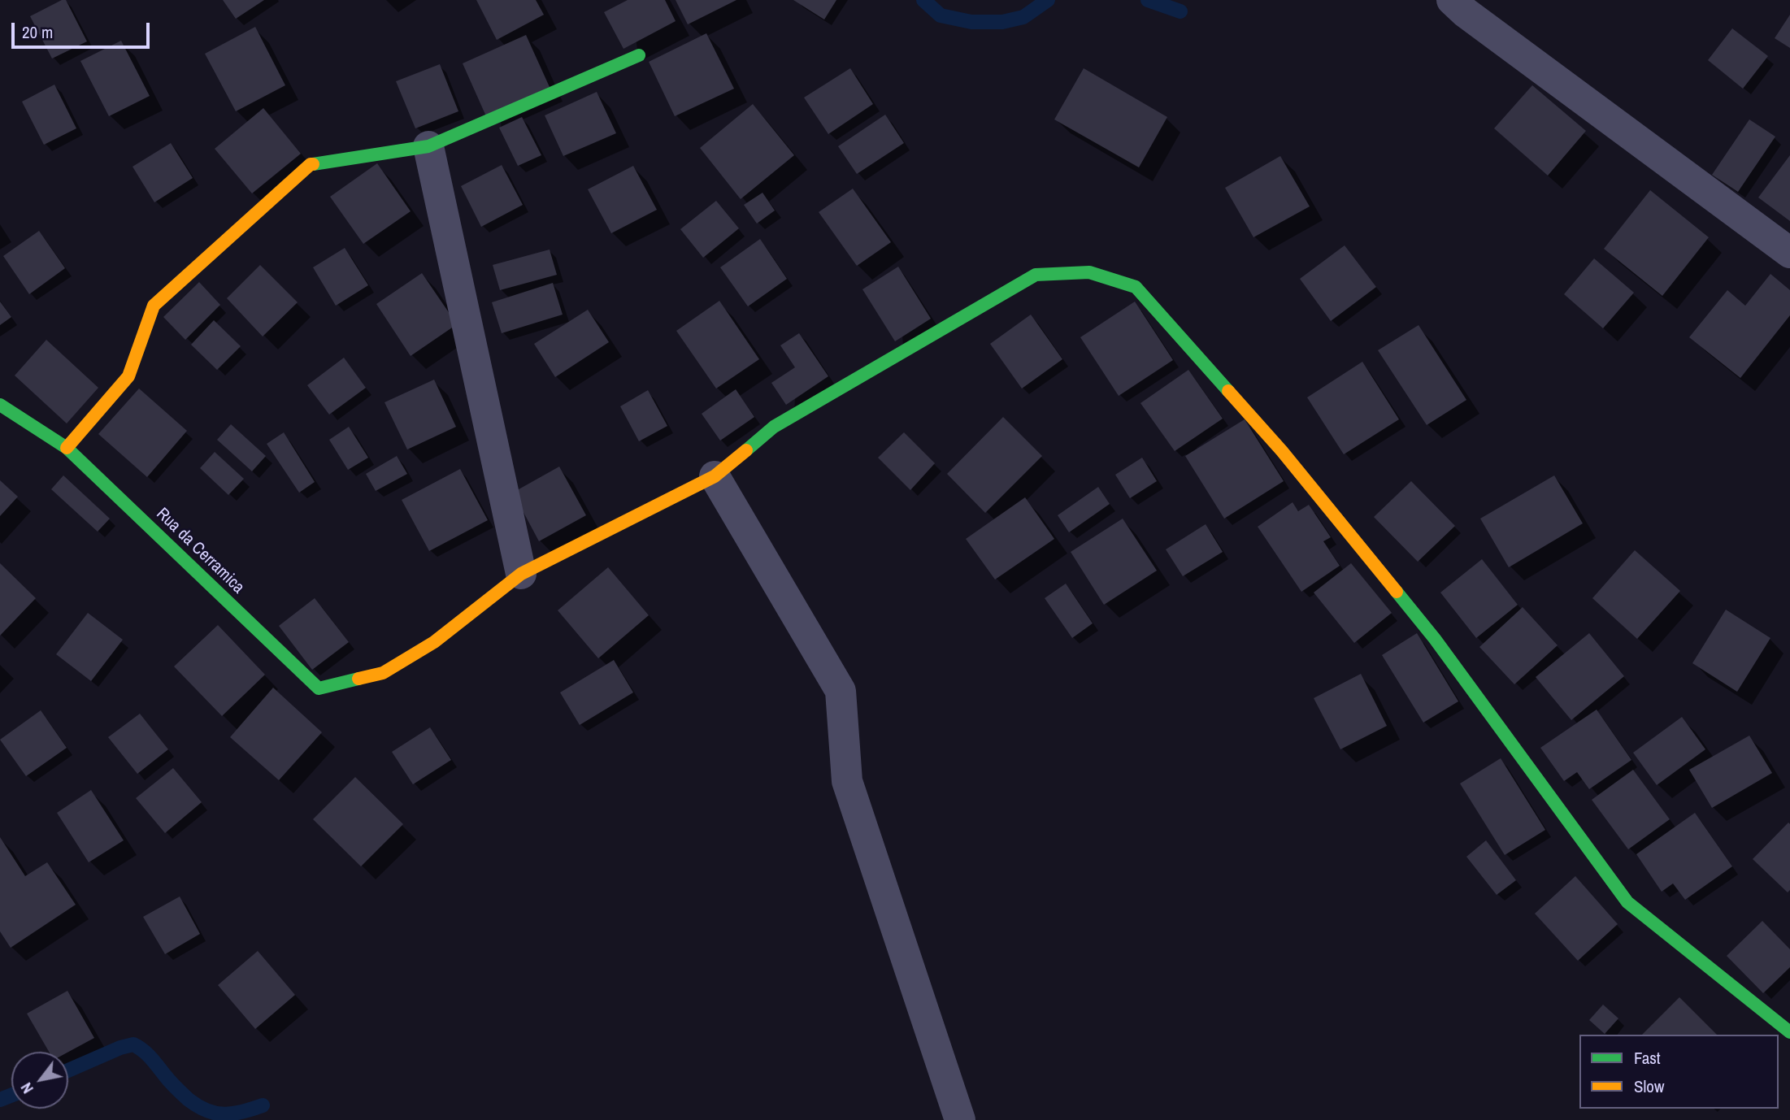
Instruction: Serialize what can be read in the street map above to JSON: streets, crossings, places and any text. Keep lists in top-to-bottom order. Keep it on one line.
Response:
{"streets":{"street":["Rua da Cerramica"]},"legend":["Fast","Slow"],"scale_bar":"20 m","north":"bottom left"}
